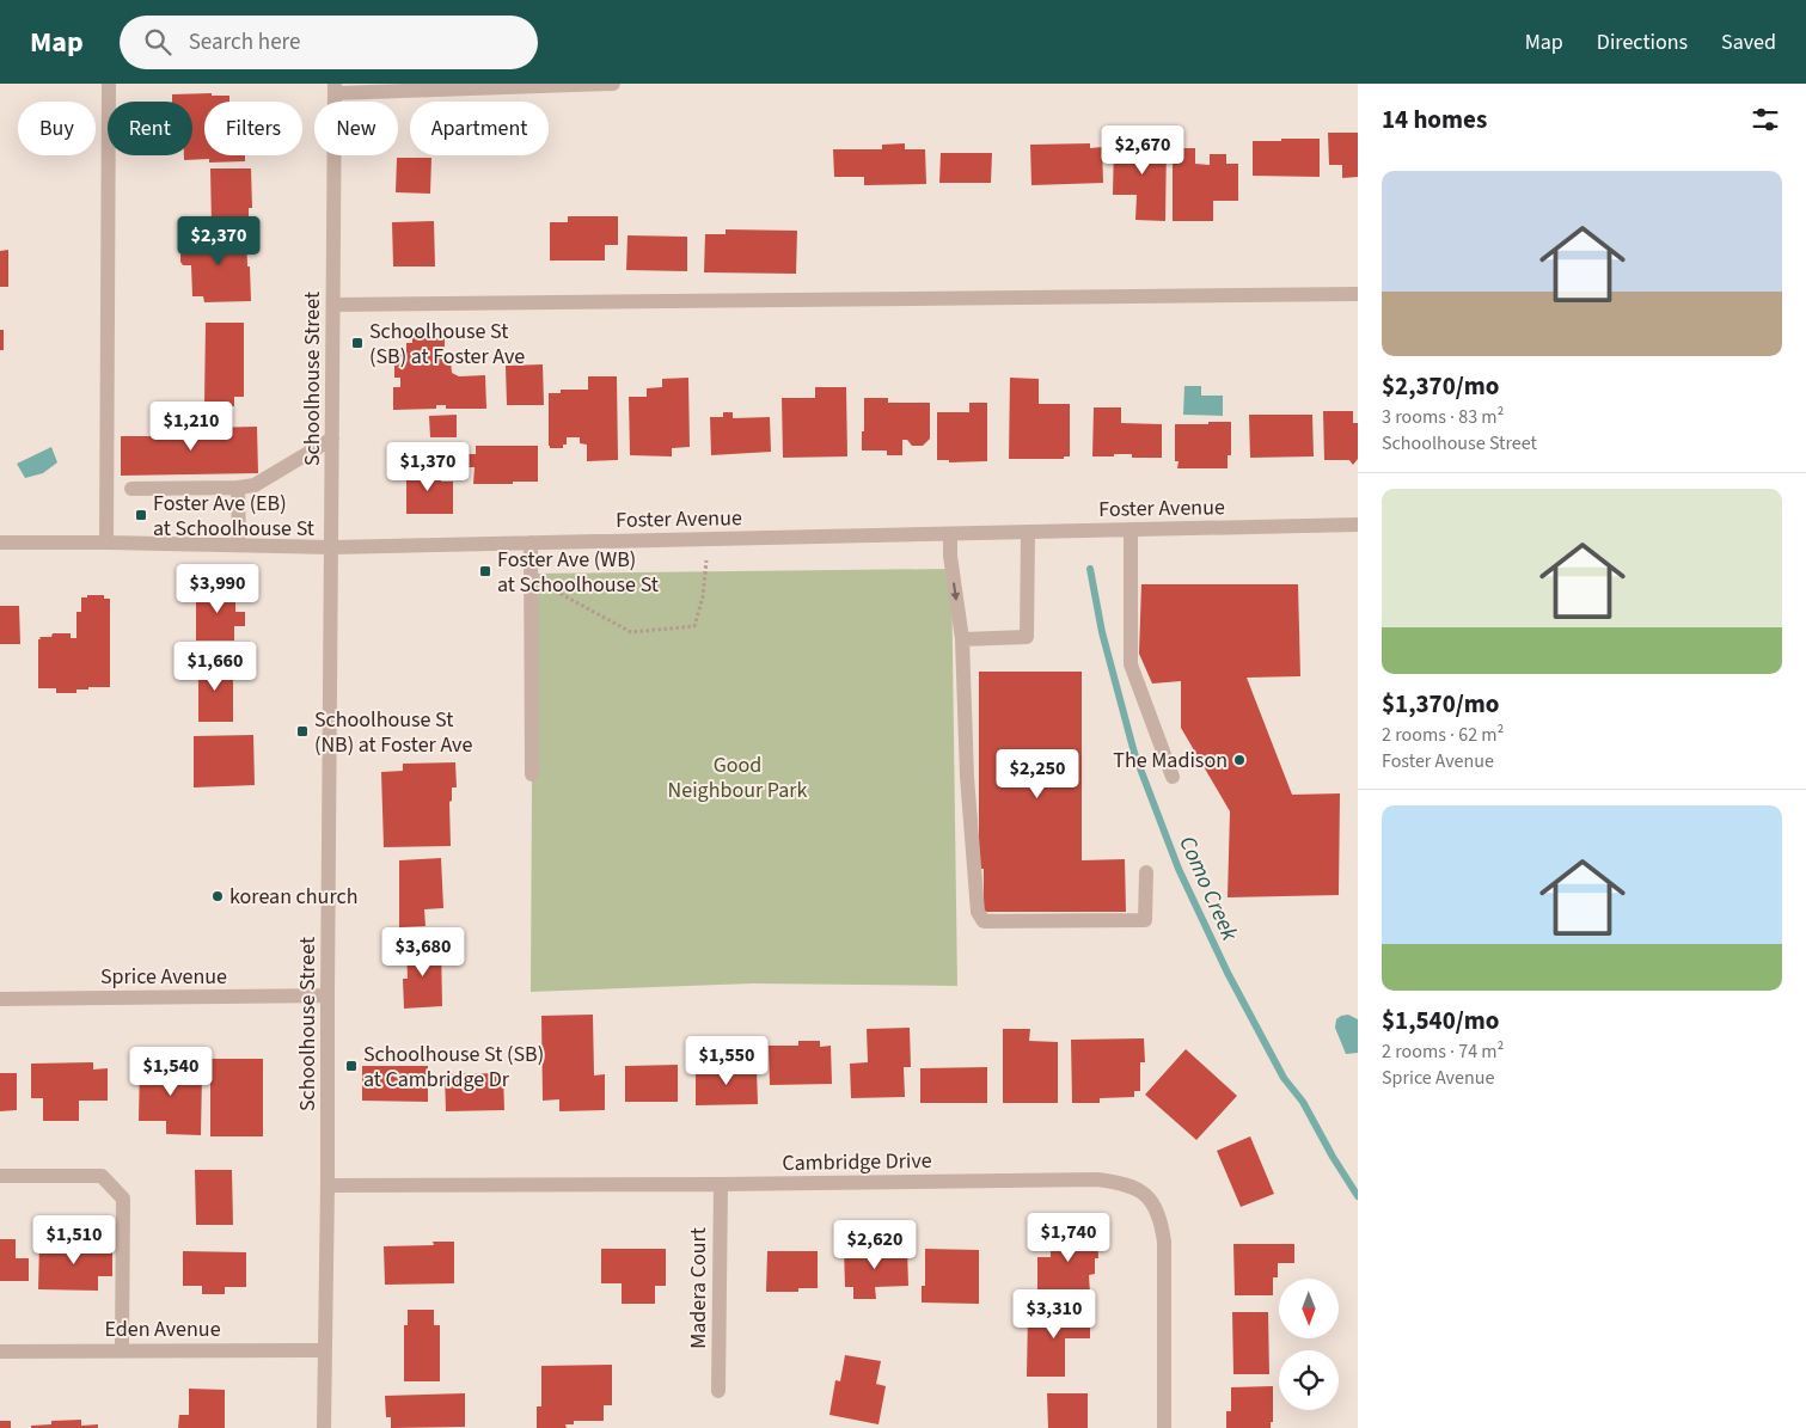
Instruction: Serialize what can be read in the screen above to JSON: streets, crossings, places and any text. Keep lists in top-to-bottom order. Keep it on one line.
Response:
{"streets":{"street":["Schoolhouse Street","Foster Avenue","Sprice Avenue","Cambridge Drive","Madera Court","Eden Avenue"]},"crossings":[["Schoolhouse Street","Foster Avenue"],["Schoolhouse Street","Sprice Avenue"],["Schoolhouse Street","Cambridge Drive"],["Schoolhouse Street","Eden Avenue"],["Cambridge Drive","Madera Court"]],"water":["Como Creek"],"parks":["Good Neighbour Park"],"places":{"transit":["Schoolhouse St (SB) at Foster Ave","Foster Ave (EB) at Schoolhouse St","Foster Ave (WB) at Schoolhouse St","Schoolhouse St (NB) at Foster Ave","Schoolhouse St (SB) at Cambridge Dr"],"other":["The Madison","korean church"]},"north":"bottom","page":{"header":"Map","search":"Search here","nav":["Map","Directions","Saved"],"heading":"14 homes","chip":["Buy","Rent","Filters","New","Apartment"],"price":["$2,670","$2,370","$1,210","$1,370","$3,990","$1,660","$2,250","$3,680","$1,550","$1,540","$1,740","$1,510","$2,620","$3,310"],"list":[{"name":"$2,370/mo","note":"3 rooms · 83 m² · Schoolhouse Street"},{"name":"$1,370/mo","note":"2 rooms · 62 m² · Foster Avenue"},{"name":"$1,540/mo","note":"2 rooms · 74 m² · Sprice Avenue"}]}}
